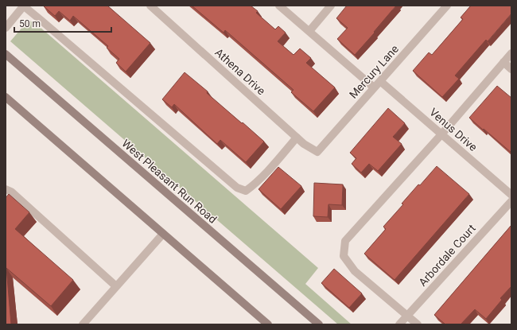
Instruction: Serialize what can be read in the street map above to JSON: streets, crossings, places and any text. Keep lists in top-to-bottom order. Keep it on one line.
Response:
{"streets":{"main road":["West Pleasant Run Road"],"street":["Athena Drive","Mercury Lane","Venus Drive","Arbordale Court"]},"crossings":[["Athena Drive","Mercury Lane"],["Mercury Lane","Venus Drive"]],"scale_bar":"50 m"}
